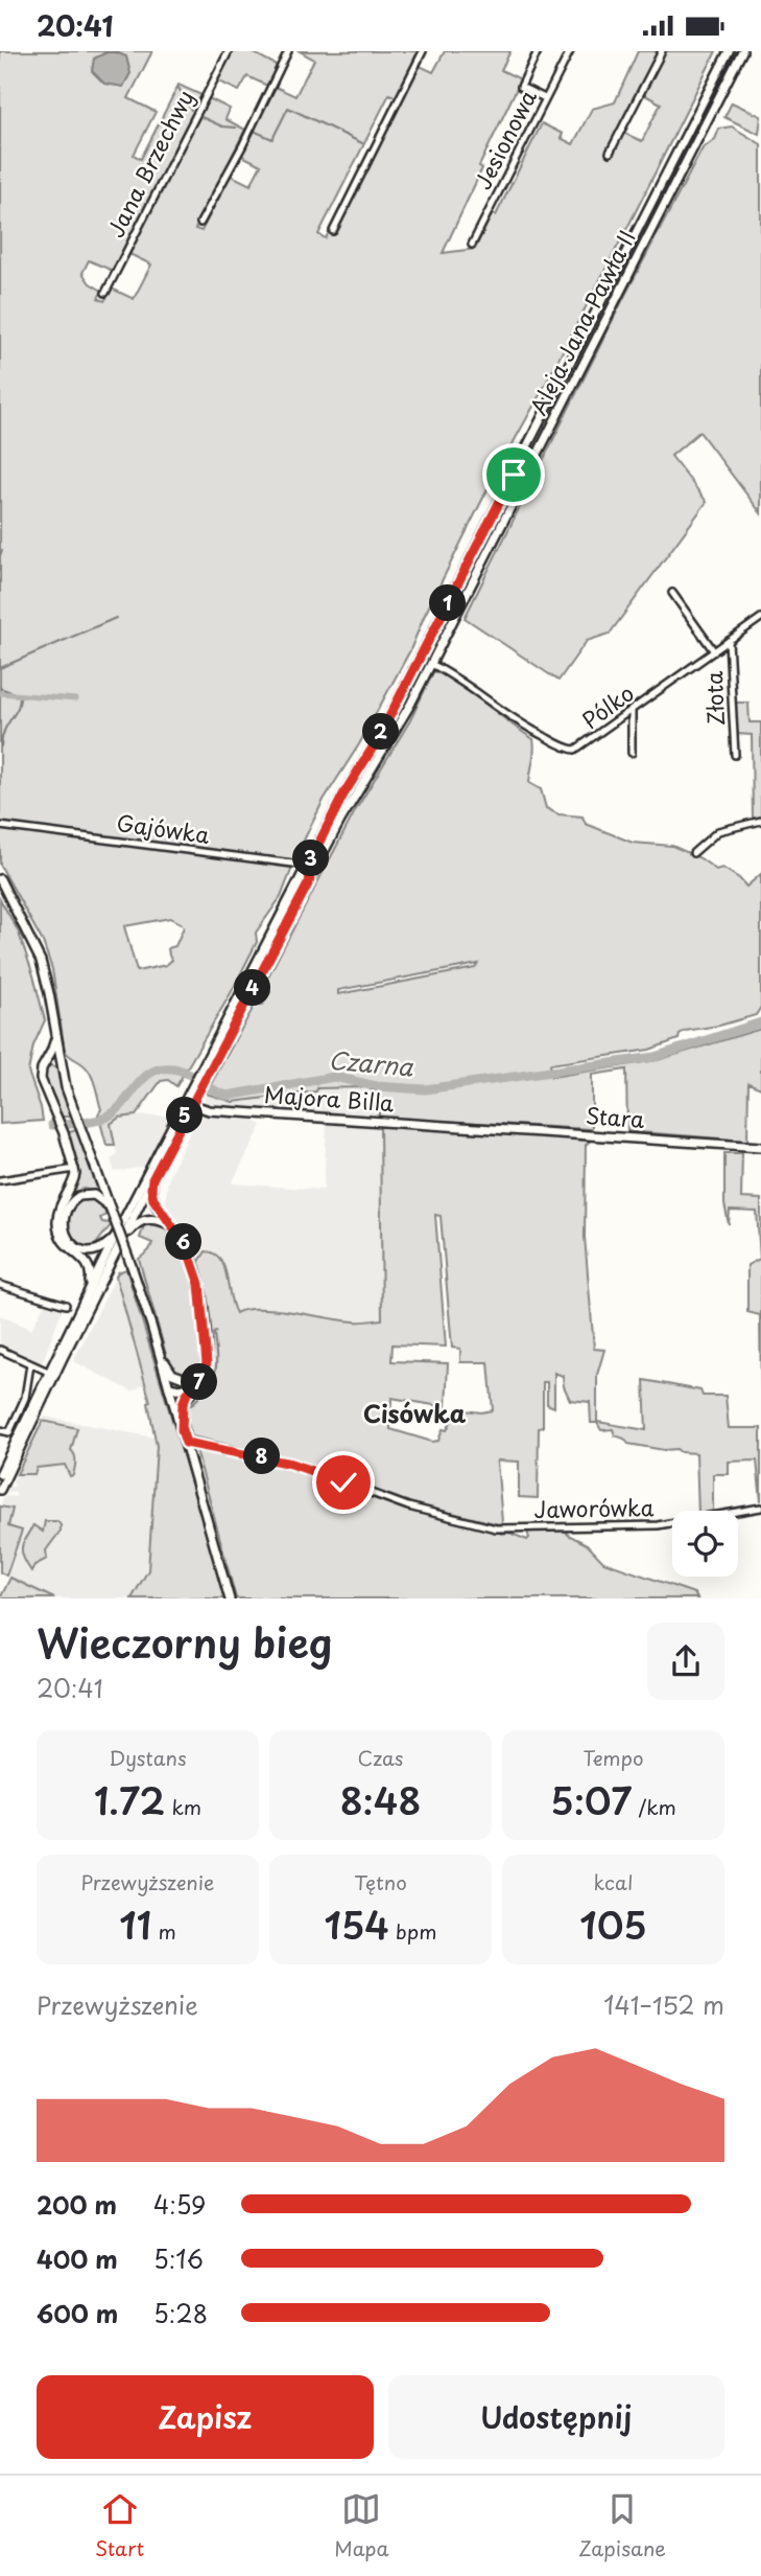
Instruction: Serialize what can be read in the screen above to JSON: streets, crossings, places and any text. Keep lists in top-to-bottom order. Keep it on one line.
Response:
{"streets":{"main road":["Aleja Jana Pawła II","Majora Billa","Stara"],"street":["Jesionowa","Jana Brzechwy","Złota","Pólko","Gajówka","Jaworówka"]},"crossings":[["Aleja Jana Pawła II","Pólko"],["Aleja Jana Pawła II","Gajówka"],["Złota","Pólko"],["Majora Billa","Stara"]],"districts":["Cisówka"],"water":["Czarna"],"page":{"status":"20:41","pins":["1","2","3","4","5","6","7","8"],"heading":["Wieczorny bieg","20:41"],"stats":[["Dystans","1.72 km"],["Czas","8:48"],["Tempo","5:07 /km"],["Przewyższenie","11 m"],["Tętno","154 bpm"],["kcal","105"]],"chart":["Przewyższenie","141–152 m"],"list":[{"name":"200 m","note":"4:59"},{"name":"400 m","note":"5:16"},{"name":"600 m","note":"5:28"}],"buttons":["Zapisz","Udostępnij"],"tabs":["Start","Mapa","Zapisane"]}}
